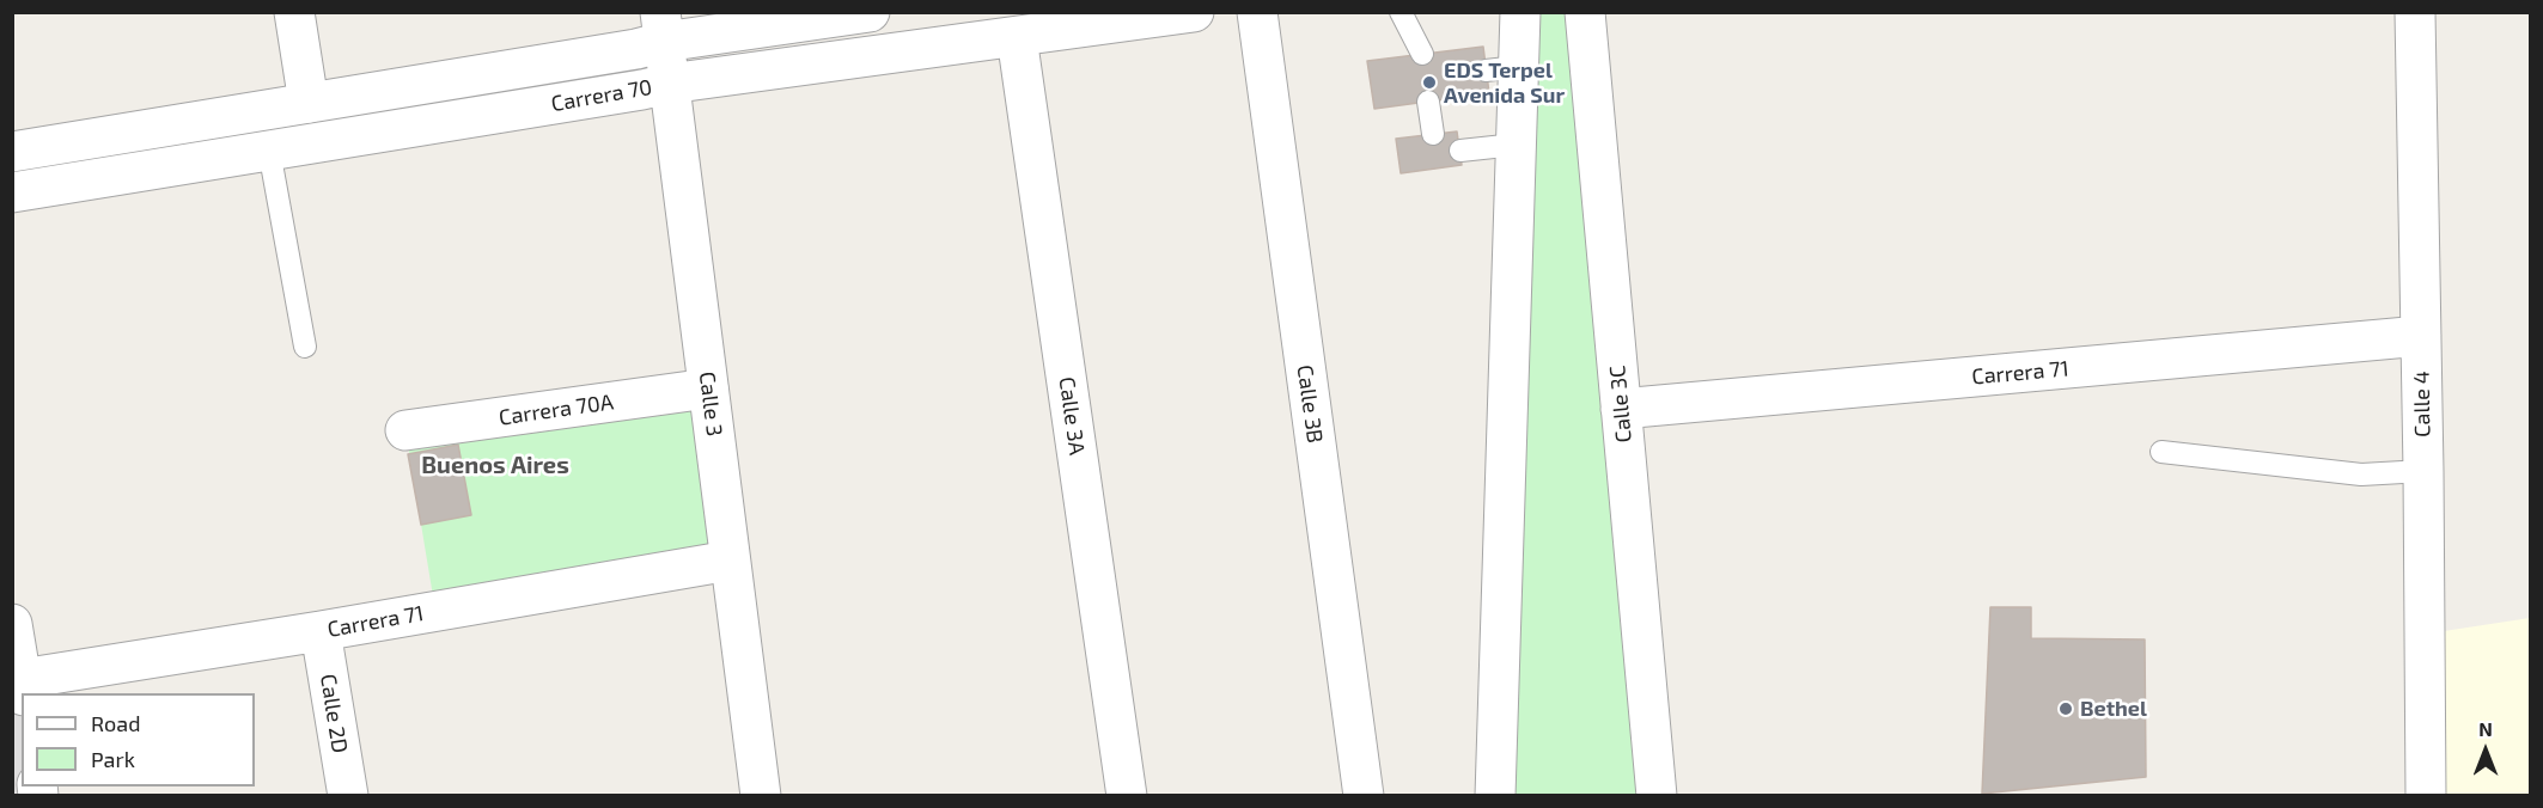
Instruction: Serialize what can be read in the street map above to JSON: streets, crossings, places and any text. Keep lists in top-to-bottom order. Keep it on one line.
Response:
{"streets":{"street":["Carrera 70","Carrera 71","Calle 3","Calle 3B","Calle 3C","Calle 4","Carrera 70A","Calle 3A","Calle 2D"]},"crossings":[["Carrera 70","Calle 3"],["Carrera 70","Calle 3A"],["Carrera 71","Calle 3"],["Carrera 71","Calle 3C"],["Carrera 71","Calle 4"],["Carrera 71","Calle 2D"],["Calle 3","Carrera 70A"]],"districts":["Buenos Aires"],"places":["EDS Terpel Avenida Sur","Bethel"],"legend":["Road","Park"],"north":"top"}
